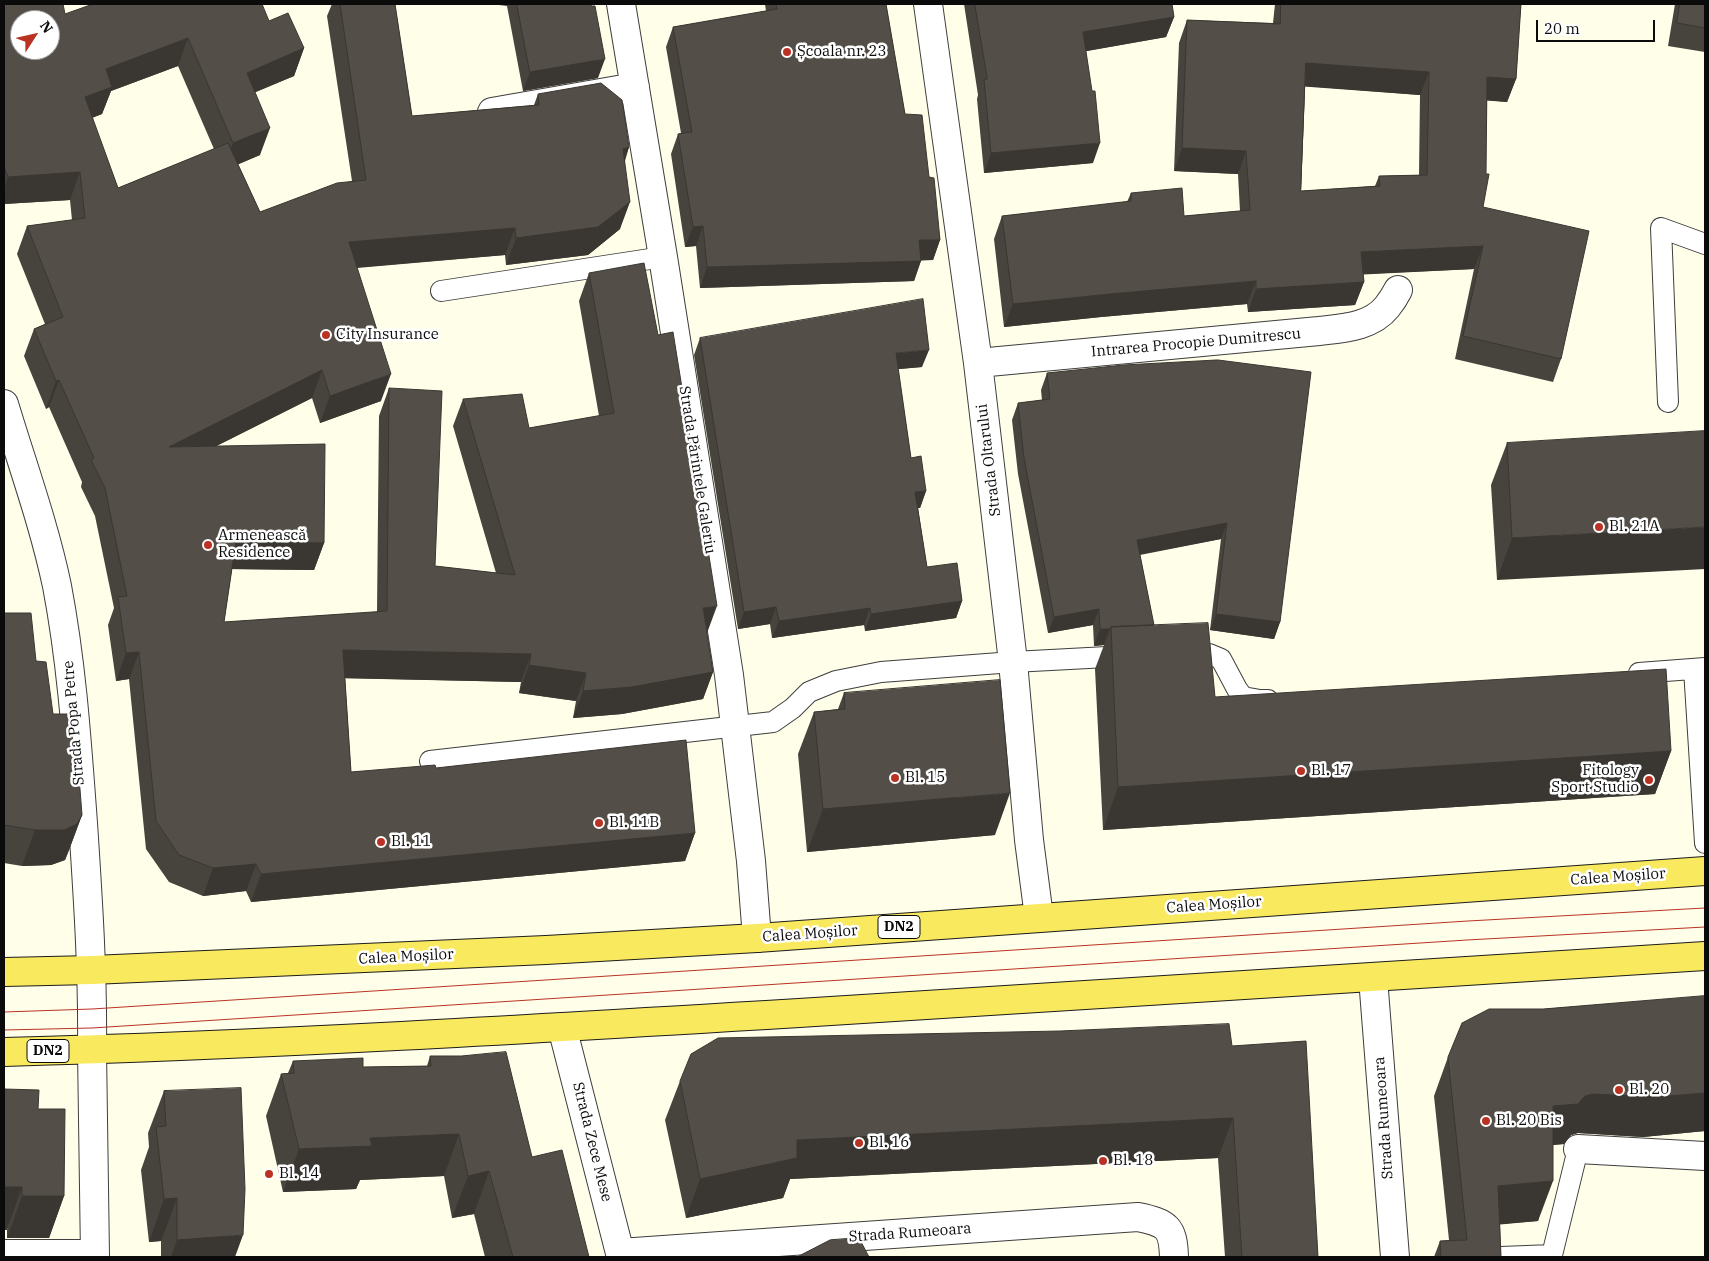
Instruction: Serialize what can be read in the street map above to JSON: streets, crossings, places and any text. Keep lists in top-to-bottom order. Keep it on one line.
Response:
{"streets":{"main road":["Calea Moșilor","DN2"],"street":["Intrarea Procopie Dumitrescu","Strada Oltarului","Strada Părintele Galeriu","Strada Popa Petre","Strada Rumeoara","Strada Zece Mese"]},"crossings":[["Intrarea Procopie Dumitrescu","Strada Oltarului"],["Strada Oltarului","Calea Moșilor"],["Strada Părintele Galeriu","Calea Moșilor"],["Strada Popa Petre","Calea Moșilor"],["Strada Popa Petre","DN2"],["DN2","Strada Rumeoara"],["DN2","Strada Zece Mese"],["Strada Rumeoara","Strada Zece Mese"]],"places":["Școala nr. 23","City Insurance","Bl. 21A","Armenească Residence","Bl. 17","Bl. 15","Fitology Sport Studio","Bl. 11B","Bl. 11","Bl. 20","Bl. 20 Bis","Bl. 16","Bl. 18","Bl. 14"],"scale_bar":"20 m","north":"top right"}
